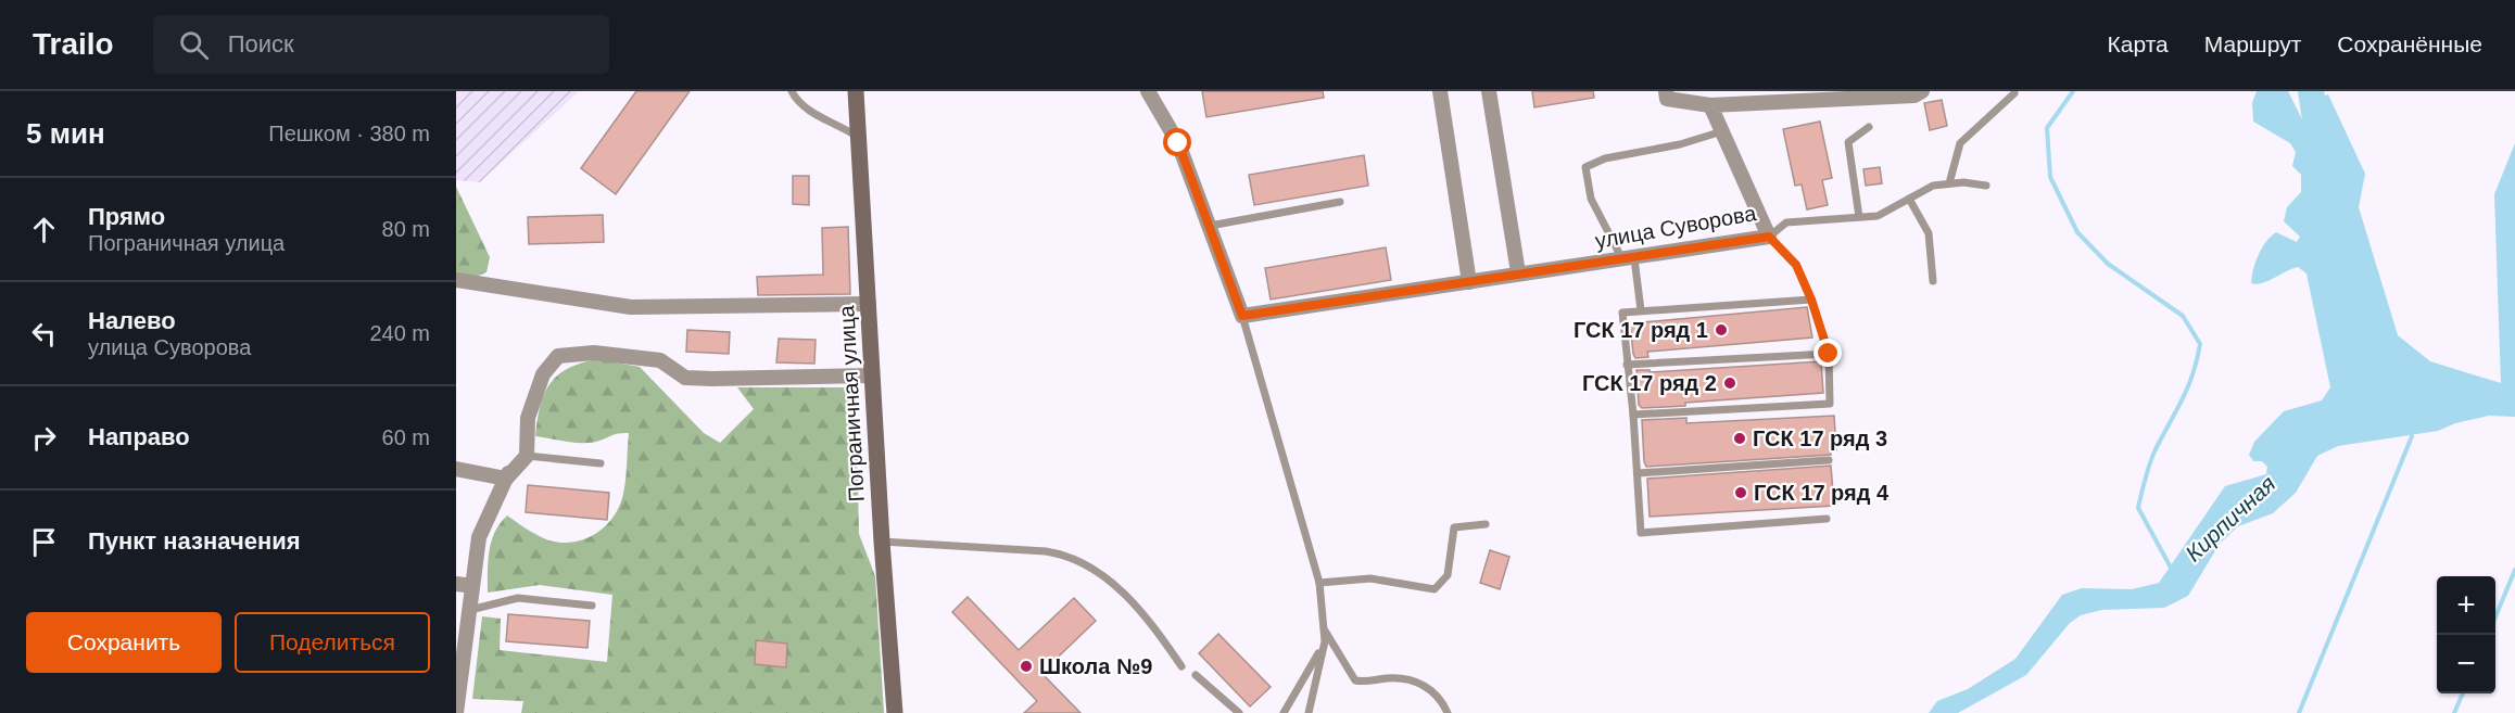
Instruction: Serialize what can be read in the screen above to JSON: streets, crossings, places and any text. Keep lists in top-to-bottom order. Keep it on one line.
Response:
{"streets":{"street":["улица Суворова","Пограничная улица"]},"water":["Кирпичная"],"places":["ГСК 17 ряд 1","ГСК 17 ряд 2","ГСК 17 ряд 3","ГСК 17 ряд 4","Школа №9"],"page":{"header":"Trailo","search":"Поиск","nav":["Карта","Маршрут","Сохранённые"],"heading":["5 мин","Пешком · 380 m"],"list":[["Прямо","Пограничная улица","80 m"],["Налево","улица Суворова","240 m"],["Направо","60 m"],"Пункт назначения"],"map_buttons":["+","−"],"buttons":["Сохранить","Поделиться"]}}
